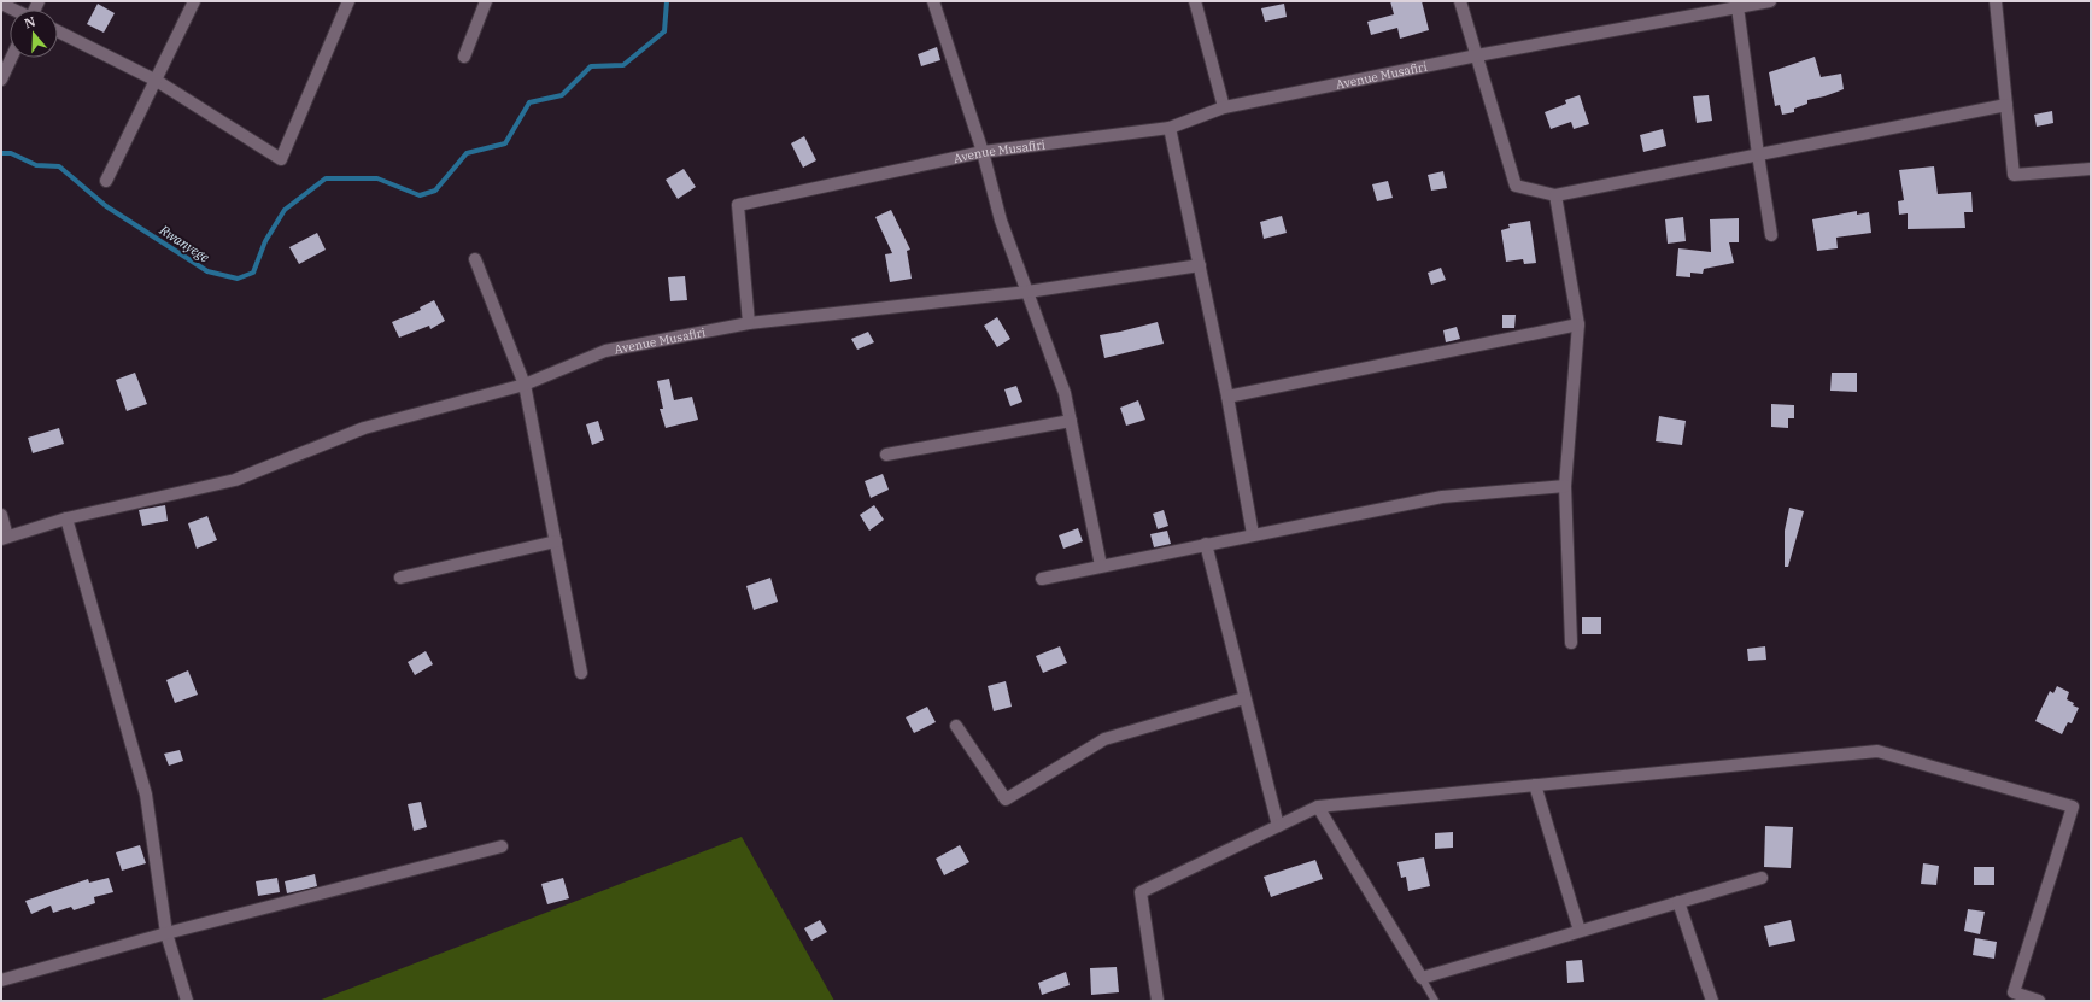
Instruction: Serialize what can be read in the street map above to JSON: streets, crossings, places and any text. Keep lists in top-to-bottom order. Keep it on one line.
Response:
{"streets":{"street":["Avenue Musafiri"]},"water":["Rwanyege"],"north":"top"}
